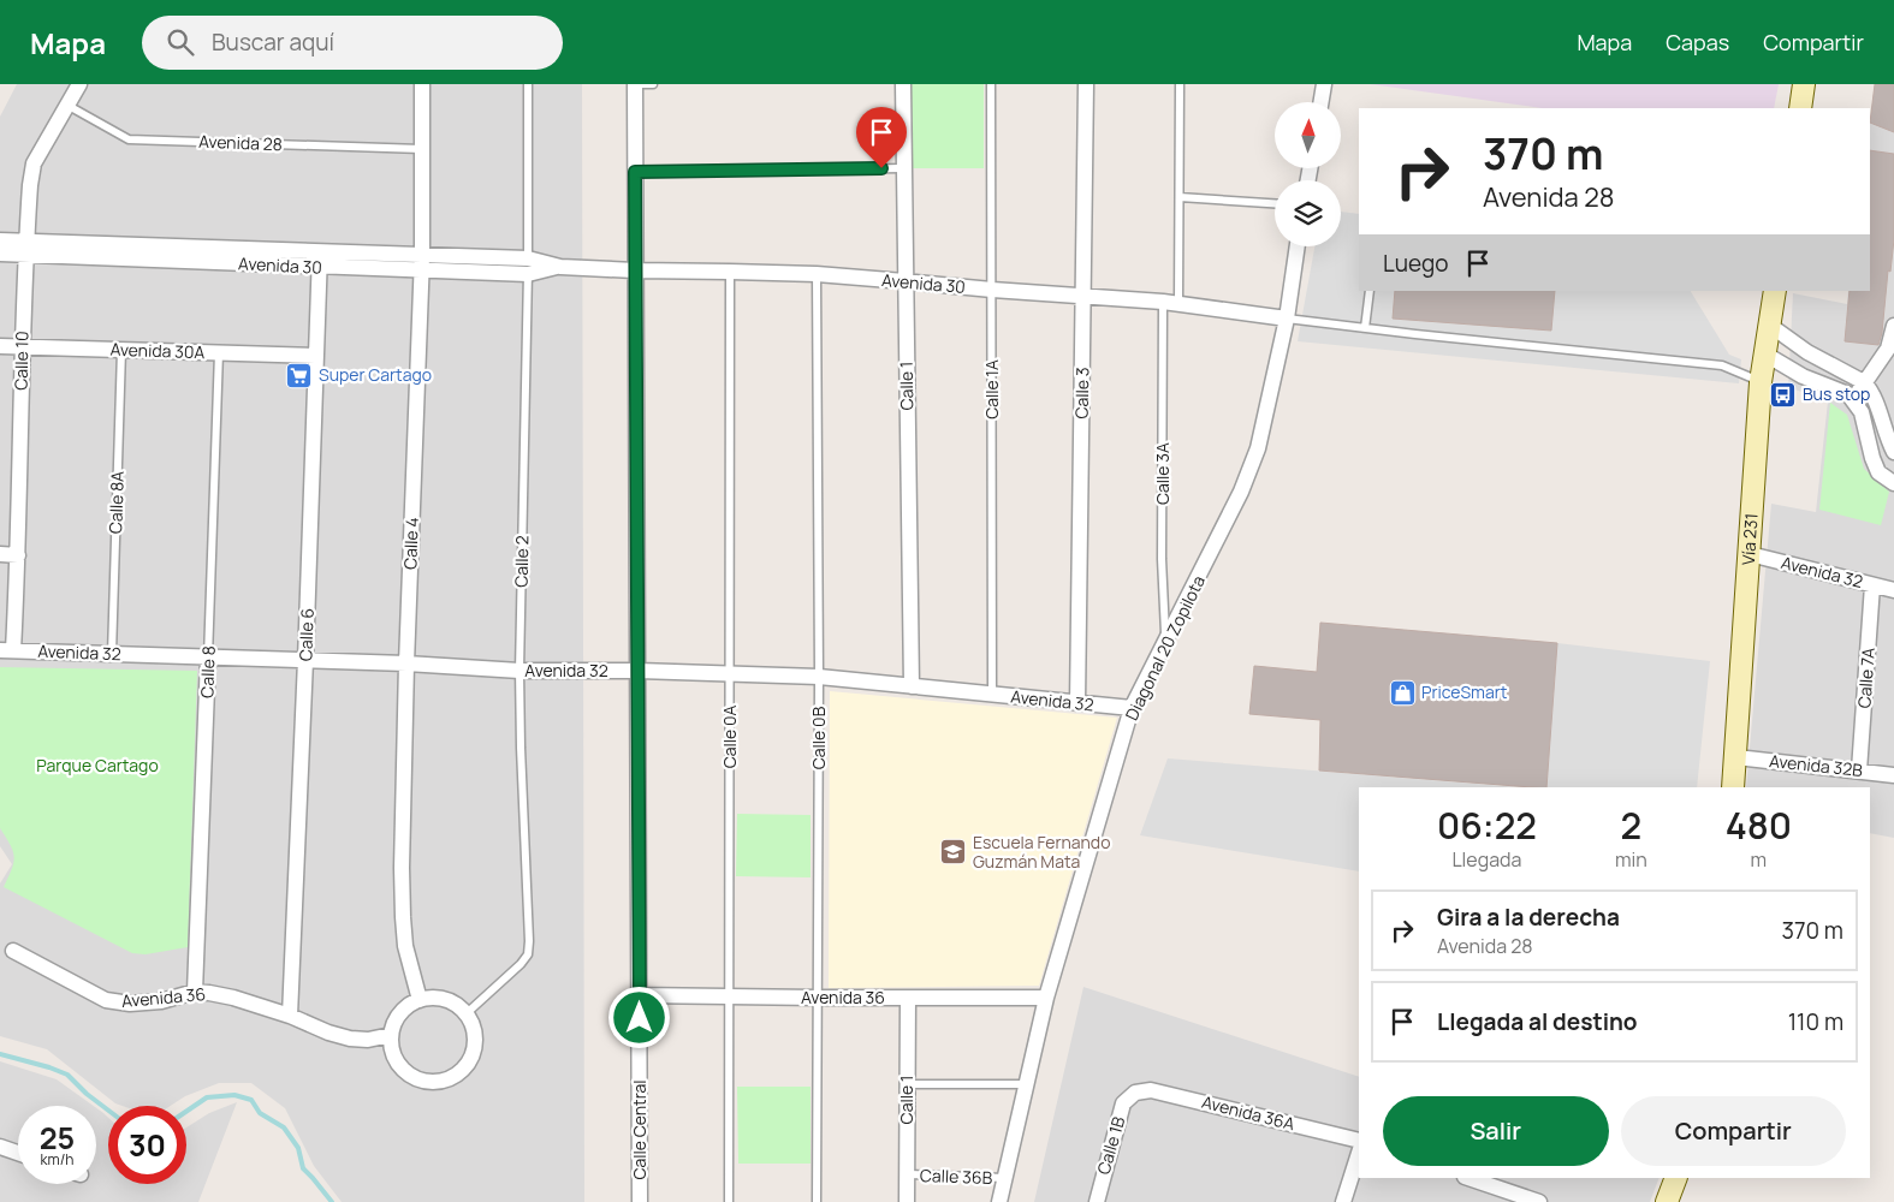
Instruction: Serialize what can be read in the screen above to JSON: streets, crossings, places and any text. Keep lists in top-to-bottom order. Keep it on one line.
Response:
{"streets":{"main road":["Vía 231"],"street":["Avenida 30","Avenida 30A","Calle 10","Calle 1","Calle 3","Calle 4","Avenida 32","Calle 6","Diagonal 20 Zopilota","Calle 8","Calle 7A","Avenida 32B","Avenida 36","Avenida 36A","Calle Central","Calle 1B"],"lane":["Avenida 28","Calle 1A","Calle 3A","Calle 8A","Calle 2","Calle 0A","Calle 0B","Calle 36B"]},"crossings":[["Avenida 28","Calle 10"],["Avenida 28","Calle 4"],["Avenida 30","Calle 10"],["Avenida 30","Calle 1"],["Avenida 30","Calle 1A"],["Avenida 30","Calle 3"],["Avenida 30","Calle 3A"],["Avenida 30","Calle 4"],["Avenida 30","Calle 2"],["Avenida 30","Calle 6"],["Avenida 30","Diagonal 20 Zopilota"],["Avenida 30","Calle 0A"],["Avenida 30","Calle 0B"],["Avenida 30","Calle Central"],["Avenida 30A","Calle 10"],["Avenida 30A","Calle 8A"],["Avenida 30A","Calle 6"],["Avenida 30A","Calle 8"],["Calle 10","Avenida 32"],["Calle 1","Avenida 32"],["Calle 1","Avenida 36"],["Calle 1","Calle 36B"],["Calle 1A","Avenida 32"],["Calle 3","Avenida 32"],["Calle 3A","Diagonal 20 Zopilota"],["Calle 8A","Avenida 32"],["Vía 231","Avenida 32"],["Vía 231","Avenida 32B"],["Calle 4","Calle 2"],["Calle 4","Avenida 32"],["Calle 4","Avenida 36"],["Calle 2","Avenida 32"],["Calle 2","Avenida 36"],["Avenida 32","Calle 6"],["Avenida 32","Diagonal 20 Zopilota"],["Avenida 32","Calle 8"],["Avenida 32","Calle 7A"],["Avenida 32","Calle 0A"],["Avenida 32","Calle 0B"],["Avenida 32","Calle Central"],["Calle 6","Avenida 36"],["Diagonal 20 Zopilota","Avenida 36"],["Diagonal 20 Zopilota","Calle 36B"],["Calle 8","Avenida 36"],["Calle 7A","Avenida 32B"],["Calle 0A","Avenida 36"],["Calle 0B","Avenida 36"],["Avenida 36","Calle Central"],["Avenida 36A","Calle 1B"]],"parks":["Parque Cartago"],"places":{"supermarket":["Super Cartago"],"bus stop":["Bus stop"],"shop":["PriceSmart"],"school or university":["Escuela Fernando Guzmán Mata"]},"north":"top","page":{"header":"Mapa","search":"Buscar aquí","nav":["Mapa","Capas","Compartir"],"turn":["370 m","Avenida 28"],"then":"Luego","eta":["06:22","Llegada","2","min","480","m"],"list":[{"name":"Gira a la derecha","note":"Avenida 28","value":"370 m"},{"name":"Llegada al destino","value":"110 m"}],"buttons":["Salir","Compartir"],"speed":"25 km/h","limit":"30"}}
